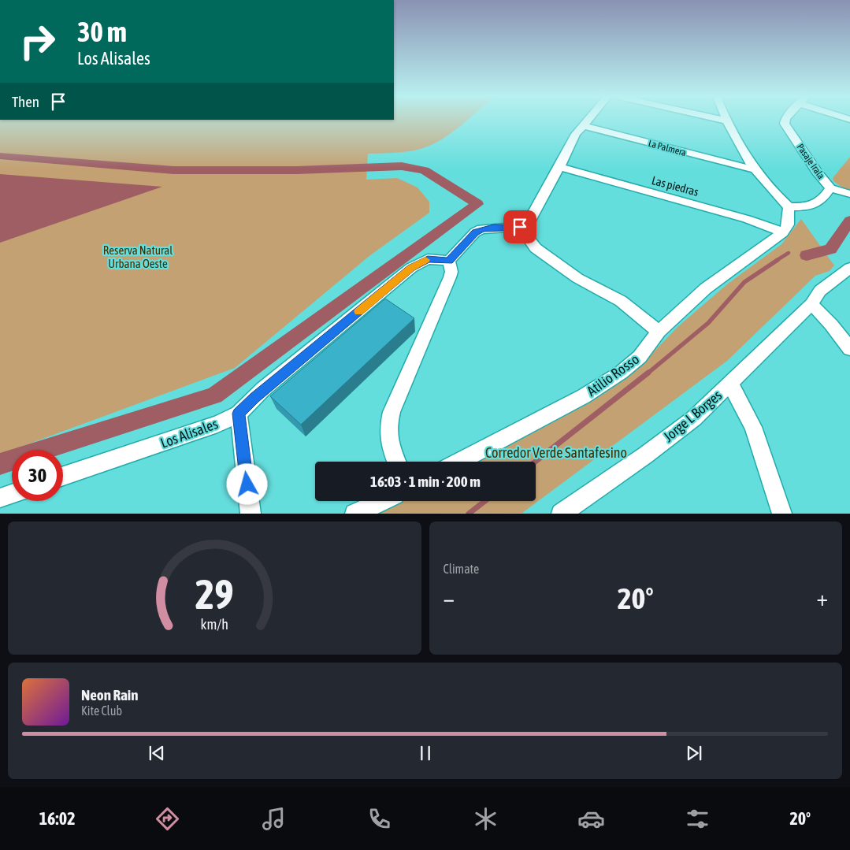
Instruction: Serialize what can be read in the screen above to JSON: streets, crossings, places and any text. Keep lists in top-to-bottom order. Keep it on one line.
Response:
{"streets":{"street":["La Palmera","Pasaje Irala","Las piedras","Atilio Rosso","Jorge L Borges","Los Alisales"]},"crossings":[["Las piedras","Atilio Rosso"]],"parks":["Reserva Natural Urbana Oeste","Corredor Verde Santafesino"],"page":{"turn":["30 m","Los Alisales"],"then":"Then","limit":"30","trip":"16:03 · 1 min · 200 m","tile":"Climate","heat":["−","20°","+"],"song":["Neon Rain","Kite Club"],"tabs":["16:02","20°"],"gauge":["29","km/h"]}}
